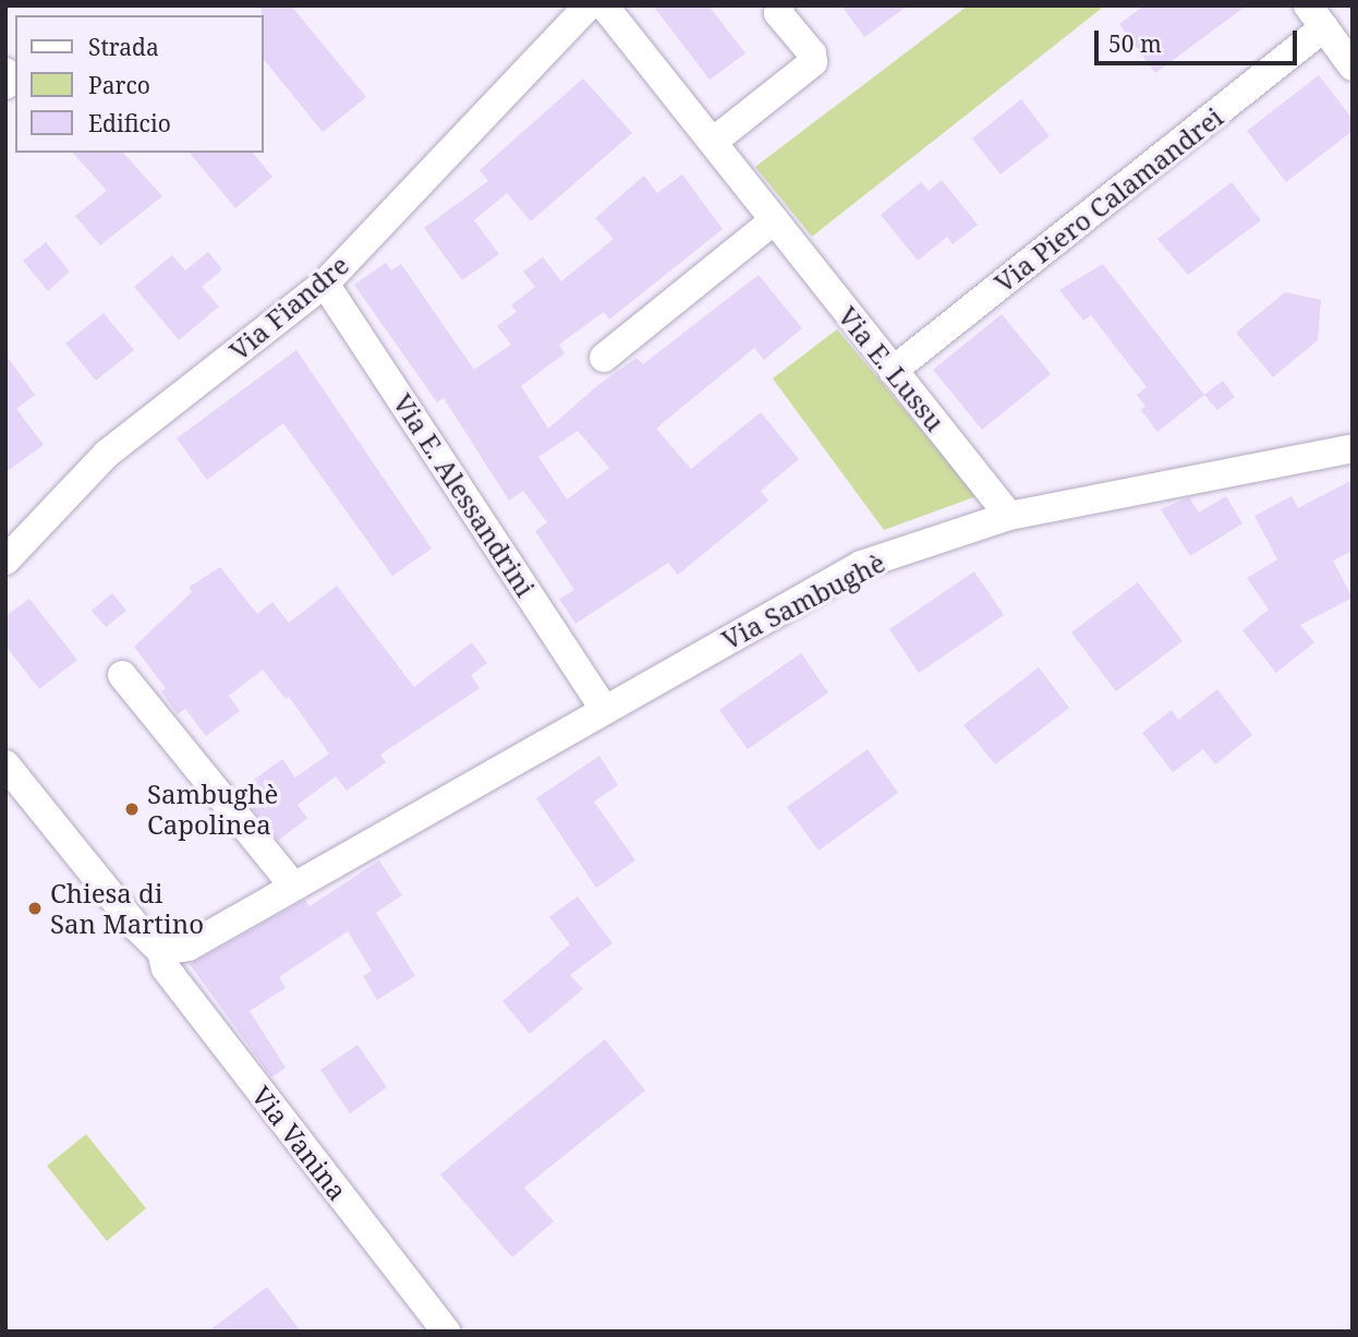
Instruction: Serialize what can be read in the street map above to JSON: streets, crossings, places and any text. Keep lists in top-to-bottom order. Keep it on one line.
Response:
{"streets":{"street":["Via Piero Calamandrei","Via Fiandre","Via E. Lussu","Via E. Alessandrini","Via Sambughè","Via Vanina"]},"crossings":[["Via Piero Calamandrei","Via E. Lussu"],["Via Fiandre","Via E. Alessandrini"],["Via E. Lussu","Via Sambughè"],["Via E. Alessandrini","Via Sambughè"],["Via Sambughè","Via Vanina"]],"places":["Sambughè Capolinea","Chiesa di San Martino"],"legend":["Strada","Parco","Edificio"],"scale_bar":"50 m"}
